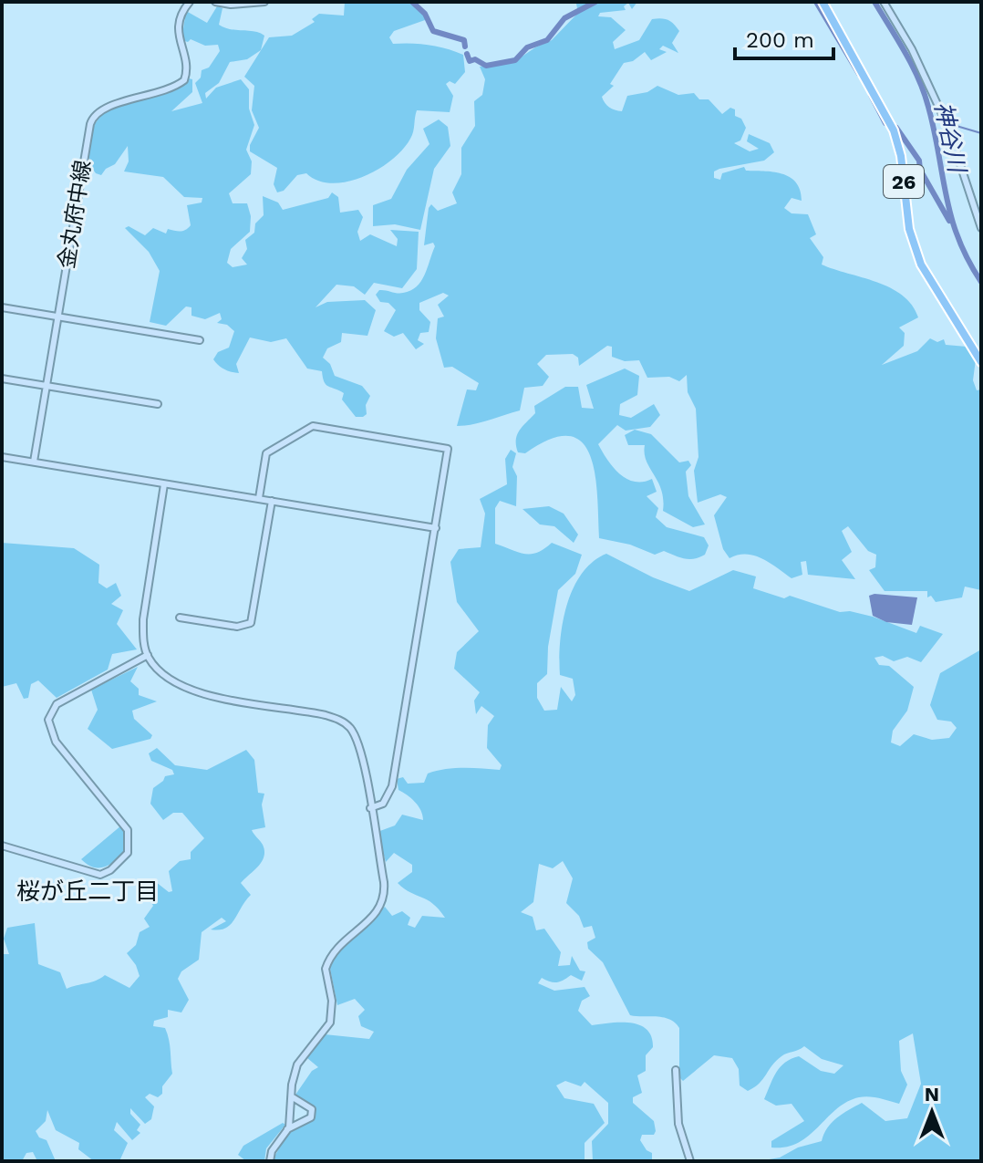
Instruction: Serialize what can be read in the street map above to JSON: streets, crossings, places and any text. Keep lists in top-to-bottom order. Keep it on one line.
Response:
{"streets":{"main road":["26"],"street":["金丸府中線"]},"districts":["桜が丘二丁目"],"water":["神谷川"],"scale_bar":"200 m","north":"top"}
